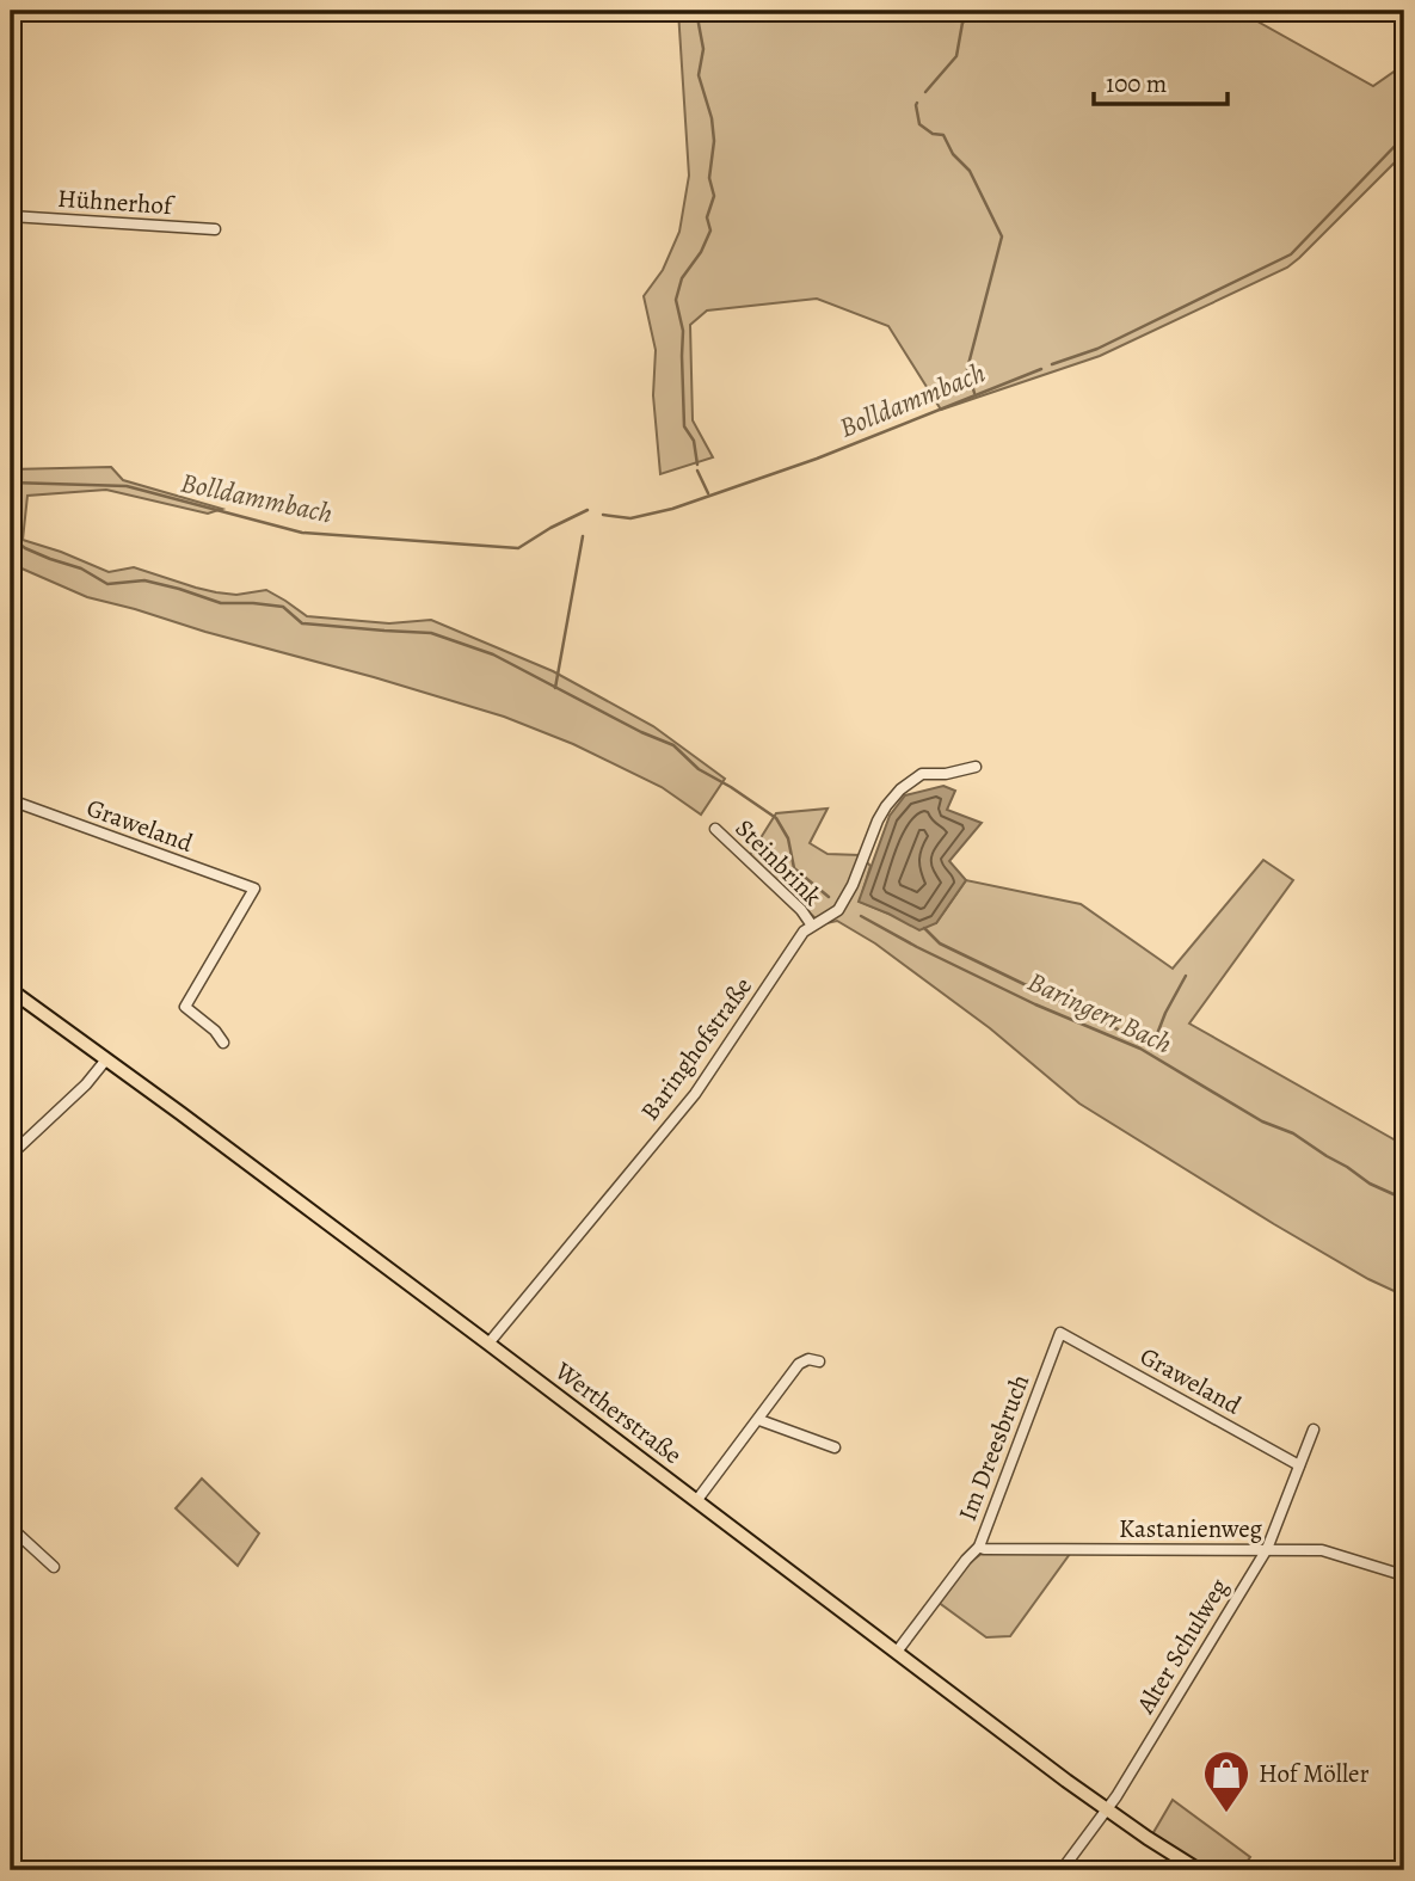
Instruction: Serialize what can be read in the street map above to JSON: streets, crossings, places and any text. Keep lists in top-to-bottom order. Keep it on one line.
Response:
{"streets":{"main road":["Wertherstraße"],"street":["Hühnerhof","Graweland","Steinbrink","Baringhofstraße","Im Dreesbruch","Kastanienweg","Alter Schulweg"]},"crossings":[["Graweland","Im Dreesbruch"],["Graweland","Alter Schulweg"],["Steinbrink","Baringhofstraße"],["Baringhofstraße","Wertherstraße"],["Wertherstraße","Im Dreesbruch"],["Wertherstraße","Alter Schulweg"],["Im Dreesbruch","Kastanienweg"],["Kastanienweg","Alter Schulweg"]],"water":["Bolldammbach","Baringerr Bach"],"places":{"shop":["Hof Möller"]},"scale_bar":"100 m"}
